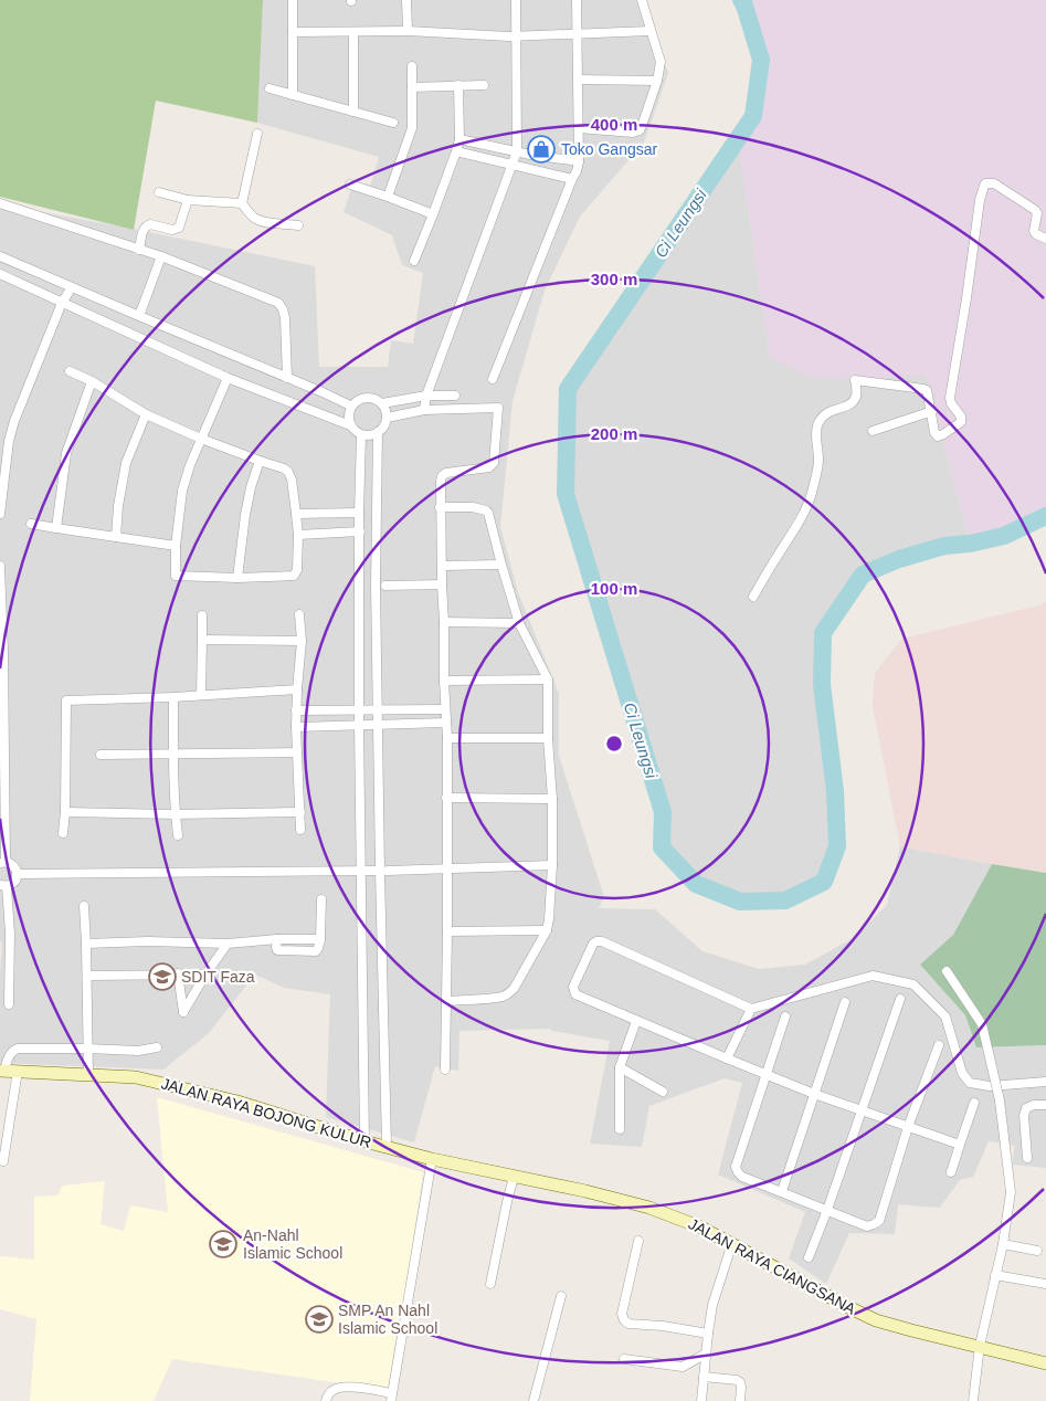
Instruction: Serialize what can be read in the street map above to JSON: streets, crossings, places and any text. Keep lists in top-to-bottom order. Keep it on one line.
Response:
{"streets":{"main road":["JALAN RAYA BOJONG KULUR","JALAN RAYA CIANGSANA"]},"crossings":[["JALAN RAYA BOJONG KULUR","JALAN RAYA CIANGSANA"]],"water":["Ci Leungsi"],"places":{"shop":["Toko Gangsar"],"school or university":["SDIT Faza","An-Nahl Islamic School","SMP An Nahl Islamic School"]},"rings":["400 m","300 m","200 m","100 m"]}
